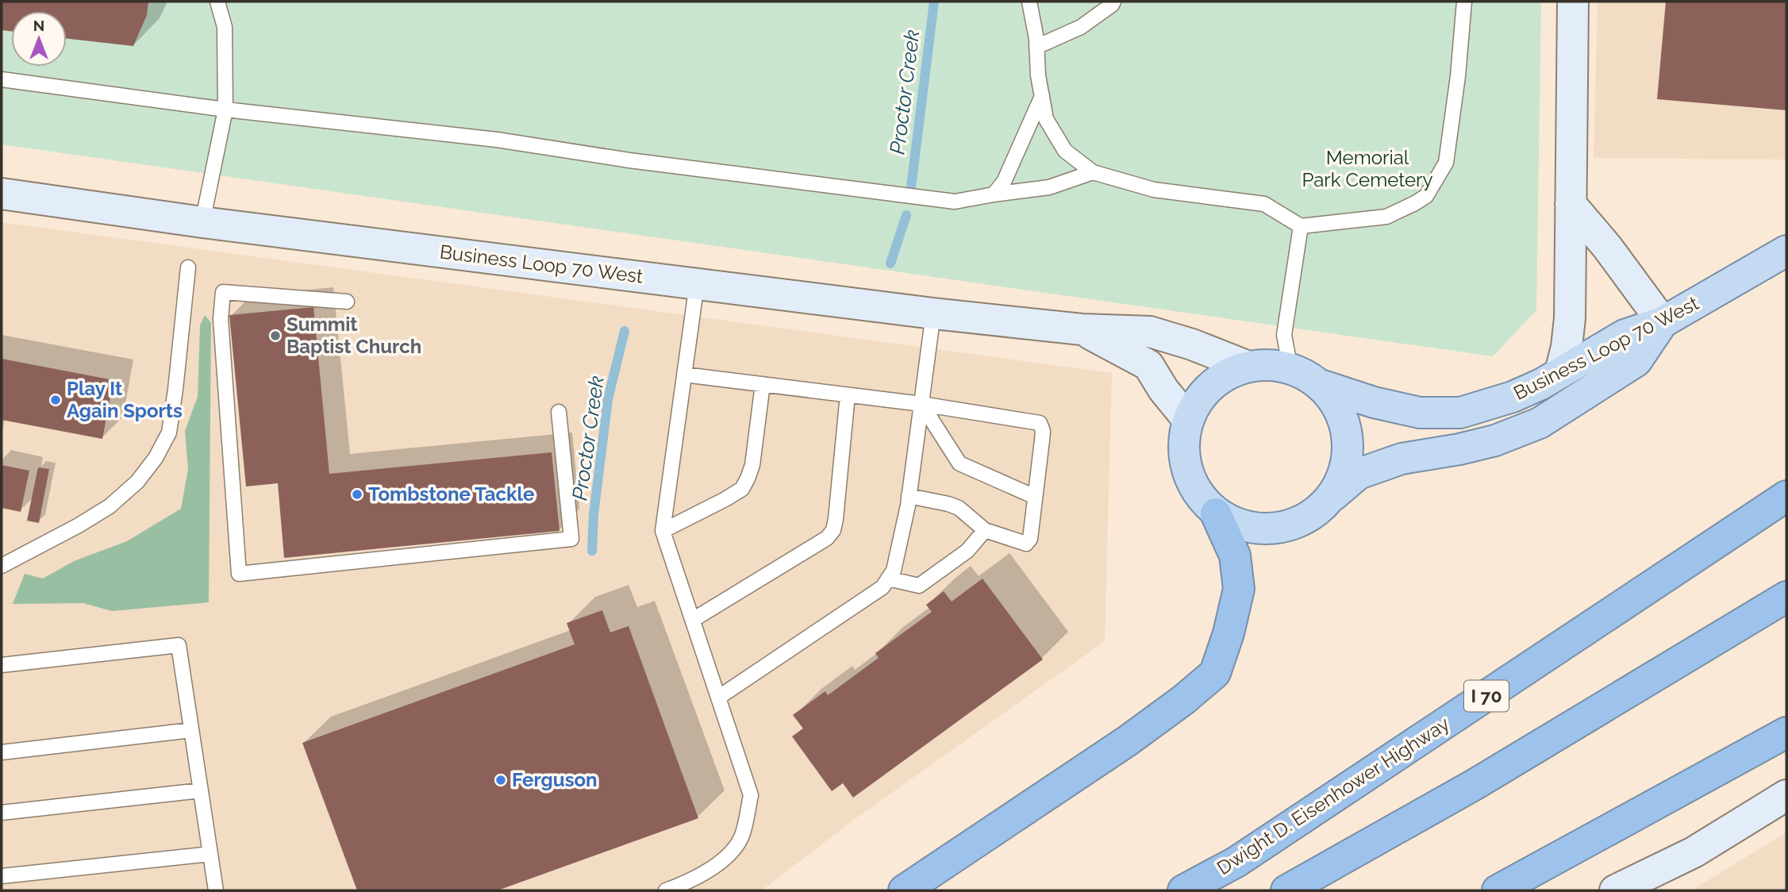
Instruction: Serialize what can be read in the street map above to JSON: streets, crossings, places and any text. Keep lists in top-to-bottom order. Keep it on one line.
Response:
{"streets":{"highway":["I 70","Dwight D. Eisenhower Highway"],"main road":["Business Loop 70 West"]},"water":["Proctor Creek"],"parks":["Memorial Park Cemetery"],"places":["Summit Baptist Church","Play It Again Sports","Tombstone Tackle","Ferguson"],"north":"top"}
